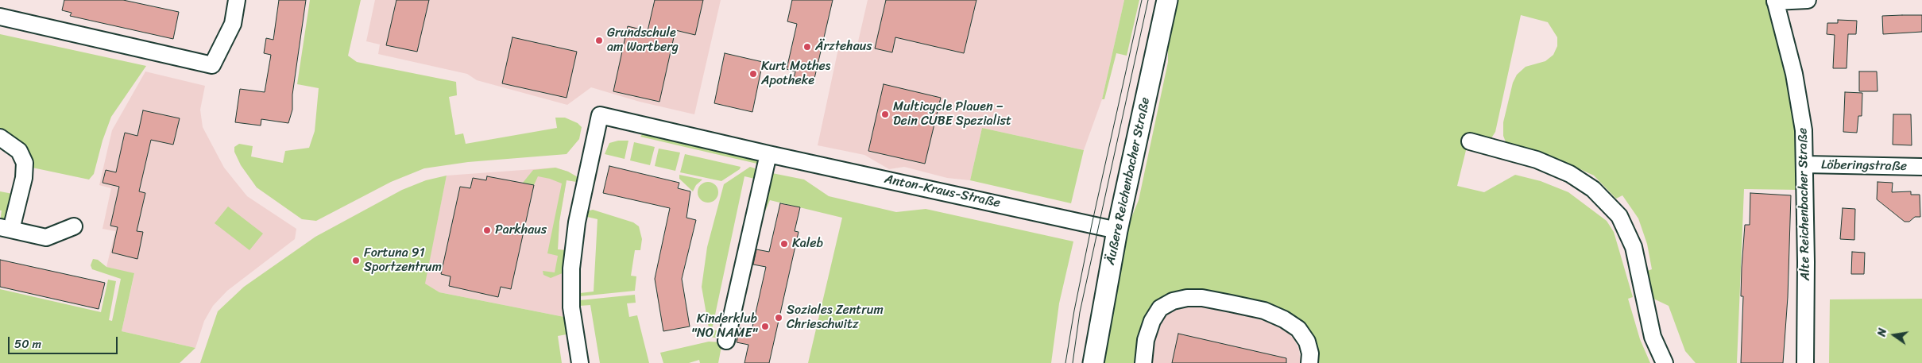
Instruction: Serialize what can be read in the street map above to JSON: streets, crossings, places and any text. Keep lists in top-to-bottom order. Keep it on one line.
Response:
{"streets":{"street":["Löberingstraße","Äußere Reichenbacher Straße","Anton-Kraus-Straße","Alte Reichenbacher Straße"]},"crossings":[["Löberingstraße","Alte Reichenbacher Straße"],["Äußere Reichenbacher Straße","Anton-Kraus-Straße"]],"places":["Grundschule am Wartberg","Ärztehaus","Kurt Mothes Apotheke","Multicycle Plauen – Dein CUBE Spezialist","Parkhaus","Kaleb","Fortuna 91 Sportzentrum","Soziales Zentrum Chrieschwitz","Kinderklub \"NO NAME\""],"scale_bar":"50 m","north":"left"}
